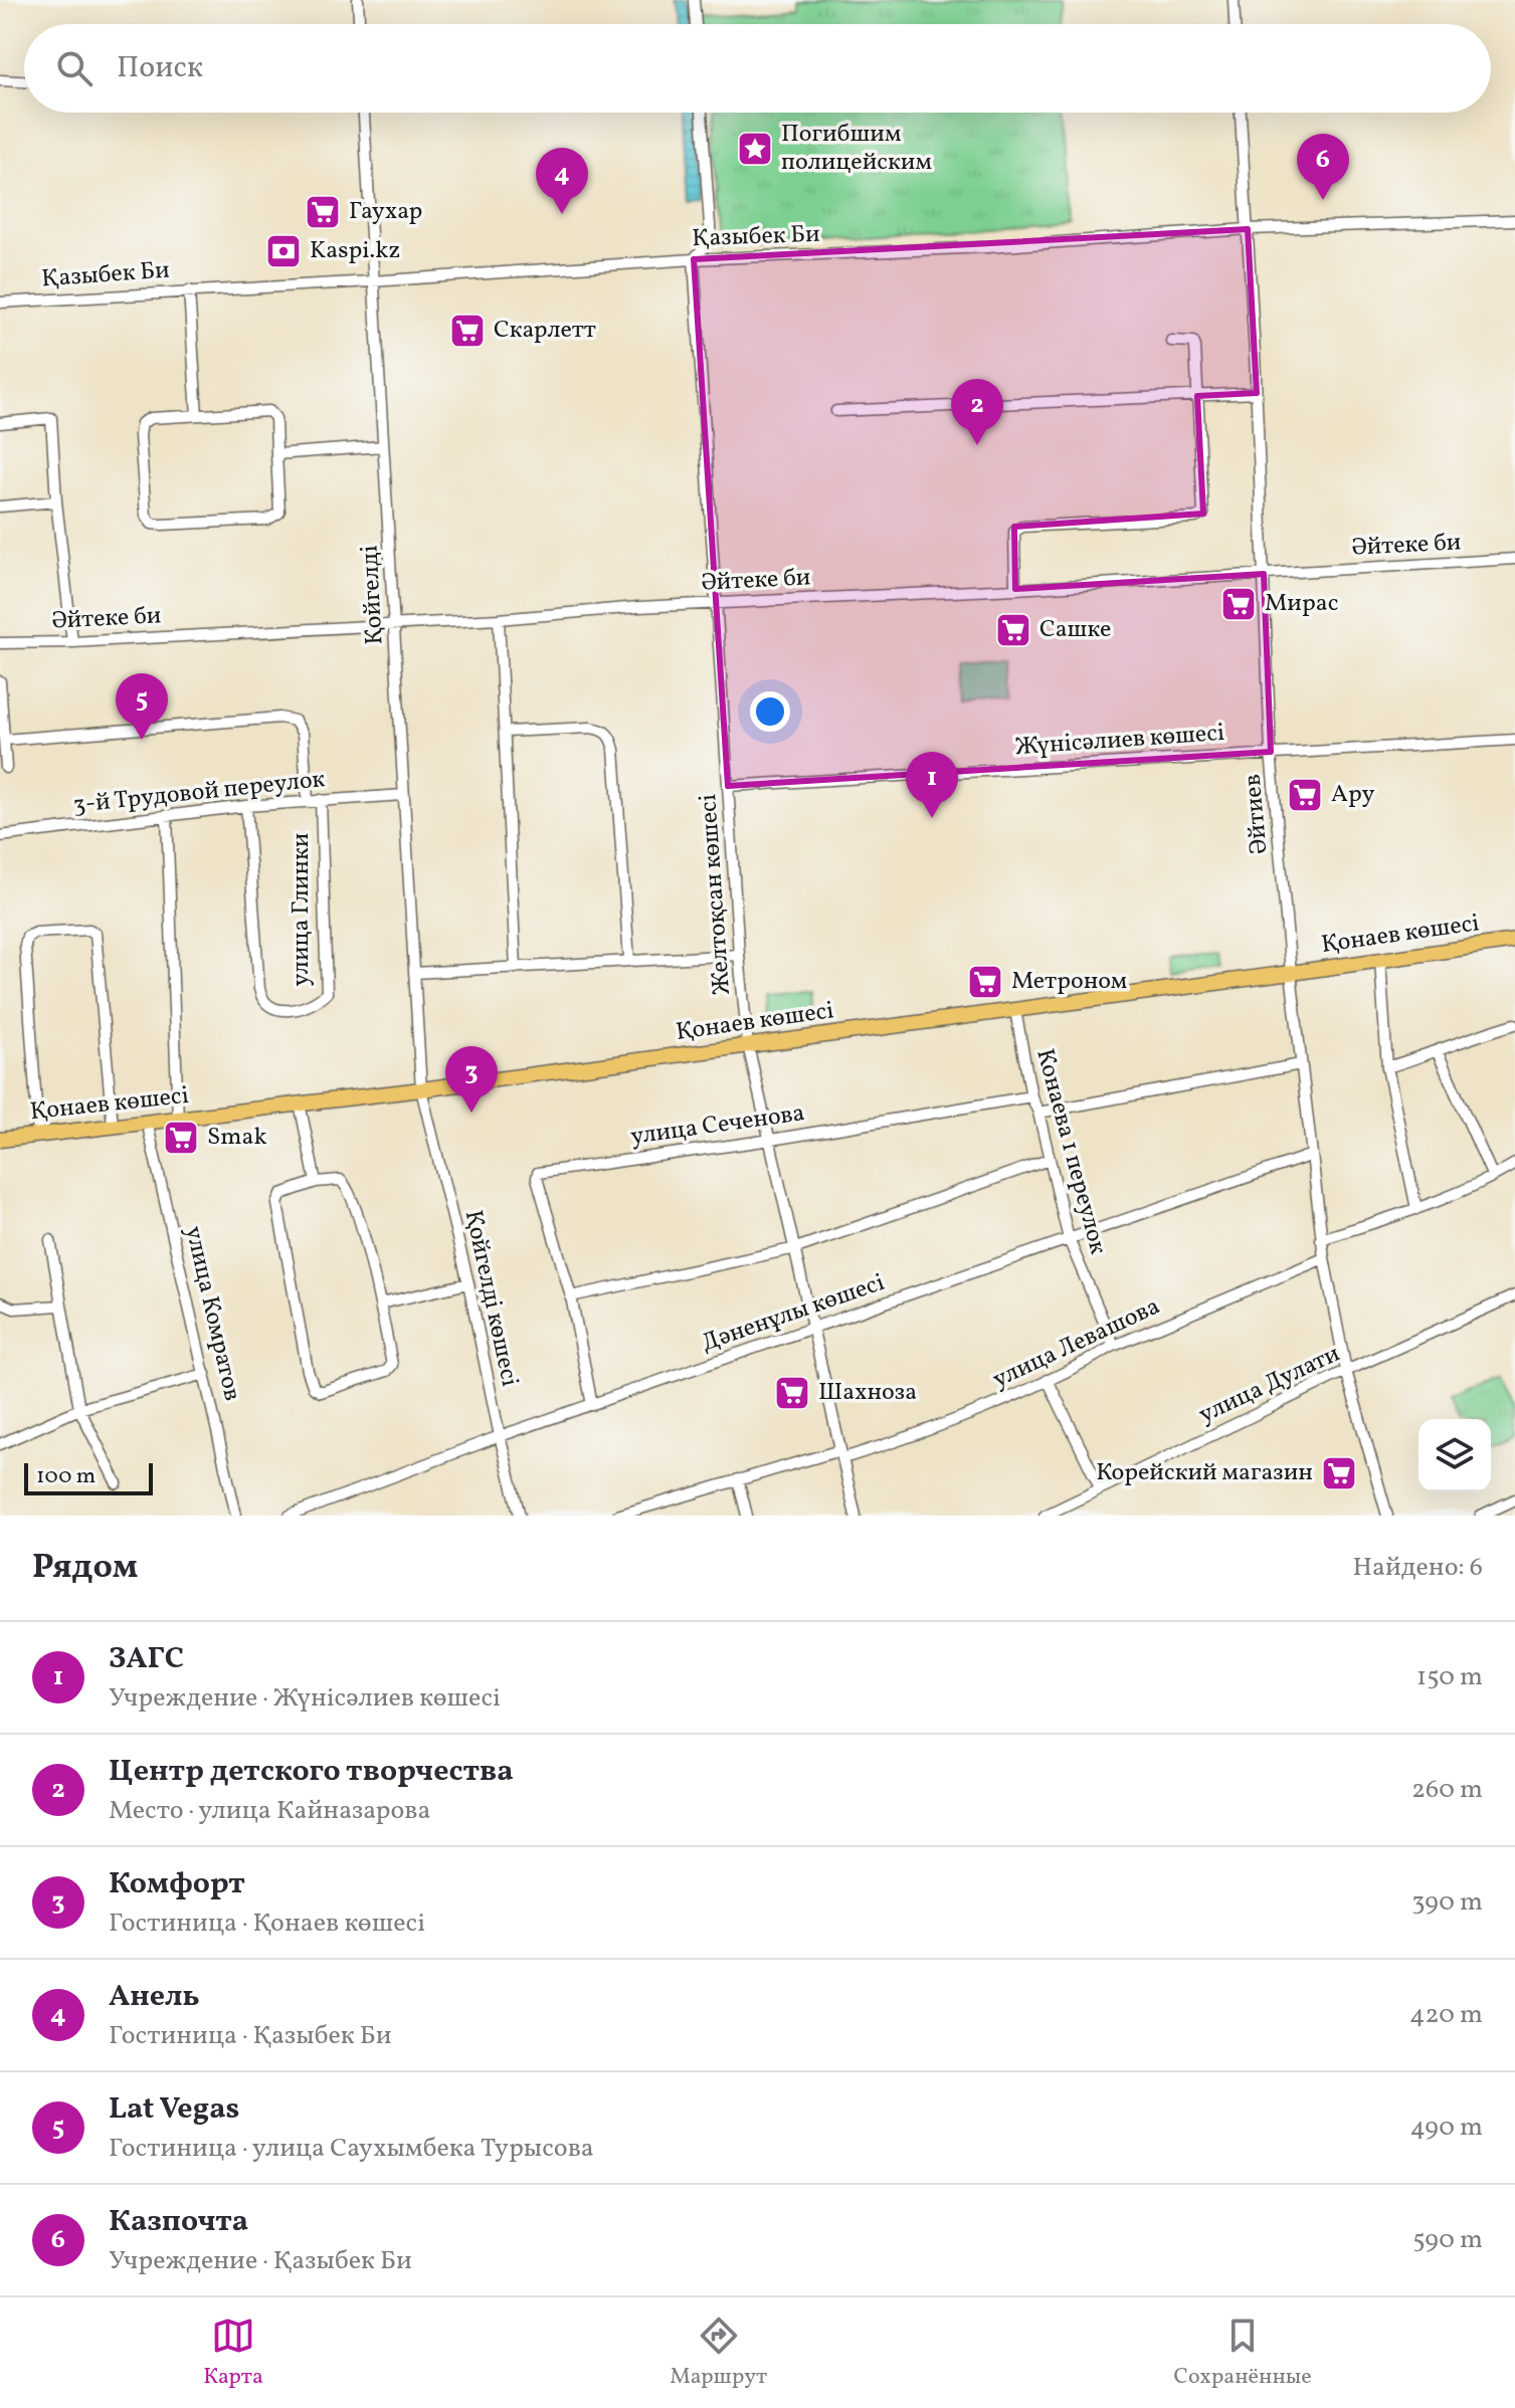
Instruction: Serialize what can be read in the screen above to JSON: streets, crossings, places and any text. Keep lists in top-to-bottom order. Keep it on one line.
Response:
{"streets":{"main road":["Қонаев көшесі"],"street":["Қазыбек Би","Әйтеке би","Қойгелді","Жүнісәлиев көшесі","3-й Трудовой переулок","Әйтиев","Желтоқсан көшесі","улица Глинки","улица Сеченова","Конаева 1 переулок","Қойгелді көшесі","улица Комратов","Дәненұлы көшесі","улица Левашова","улица Дулати"]},"crossings":[["Қазыбек Би","Қойгелді"],["Қазыбек Би","Әйтиев"],["Қазыбек Би","Желтоқсан көшесі"],["Әйтеке би","Қойгелді"],["Әйтеке би","Әйтиев"],["Әйтеке би","Желтоқсан көшесі"],["Қойгелді","3-й Трудовой переулок"],["Қойгелді","Қонаев көшесі"],["Қойгелді","Қойгелді көшесі"],["Жүнісәлиев көшесі","Әйтиев"],["Жүнісәлиев көшесі","Желтоқсан көшесі"],["3-й Трудовой переулок","улица Глинки"],["Әйтиев","Қонаев көшесі"],["Әйтиев","Дәненұлы көшесі"],["Әйтиев","улица Левашова"],["Әйтиев","улица Дулати"],["Желтоқсан көшесі","Қонаев көшесі"],["Желтоқсан көшесі","улица Сеченова"],["Желтоқсан көшесі","Дәненұлы көшесі"],["Желтоқсан көшесі","улица Левашова"],["Қонаев көшесі","Конаева 1 переулок"],["Қонаев көшесі","Қойгелді көшесі"],["Қонаев көшесі","улица Комратов"],["улица Сеченова","Конаева 1 переулок"],["улица Сеченова","Дәненұлы көшесі"],["Конаева 1 переулок","Дәненұлы көшесі"],["Конаева 1 переулок","улица Левашова"],["Қойгелді көшесі","Дәненұлы көшесі"]],"places":{"place":["Погибшим полицейским"],"supermarket":["Гаухар","Скарлетт","Мирас","Сашке","Ару","Метроном","Smak","Шахноза","Корейский магазин"],"bank":["Kaspi.kz"]},"scale_bar":"100 m","page":{"search":"Поиск","pins":["6","4","2","5","1","3"],"scale":"100 m","heading":["Рядом","Найдено: 6"],"list":[{"mark":"1","name":"ЗАГС","note":"Учреждение · Жүнісәлиев көшесі","value":"150 m"},{"mark":"2","name":"Центр детского творчества","note":"Место · улица Кайназарова","value":"260 m"},{"mark":"3","name":"Комфорт","note":"Гостиница · Қонаев көшесі","value":"390 m"},{"mark":"4","name":"Анель","note":"Гостиница · Қазыбек Би","value":"420 m"},{"mark":"5","name":"Lat Vegas","note":"Гостиница · улица Саухымбека Турысова","value":"490 m"},{"mark":"6","name":"Казпочта","note":"Учреждение · Қазыбек Би","value":"590 m"}],"nav":["Карта","Маршрут","Сохранённые"]}}
